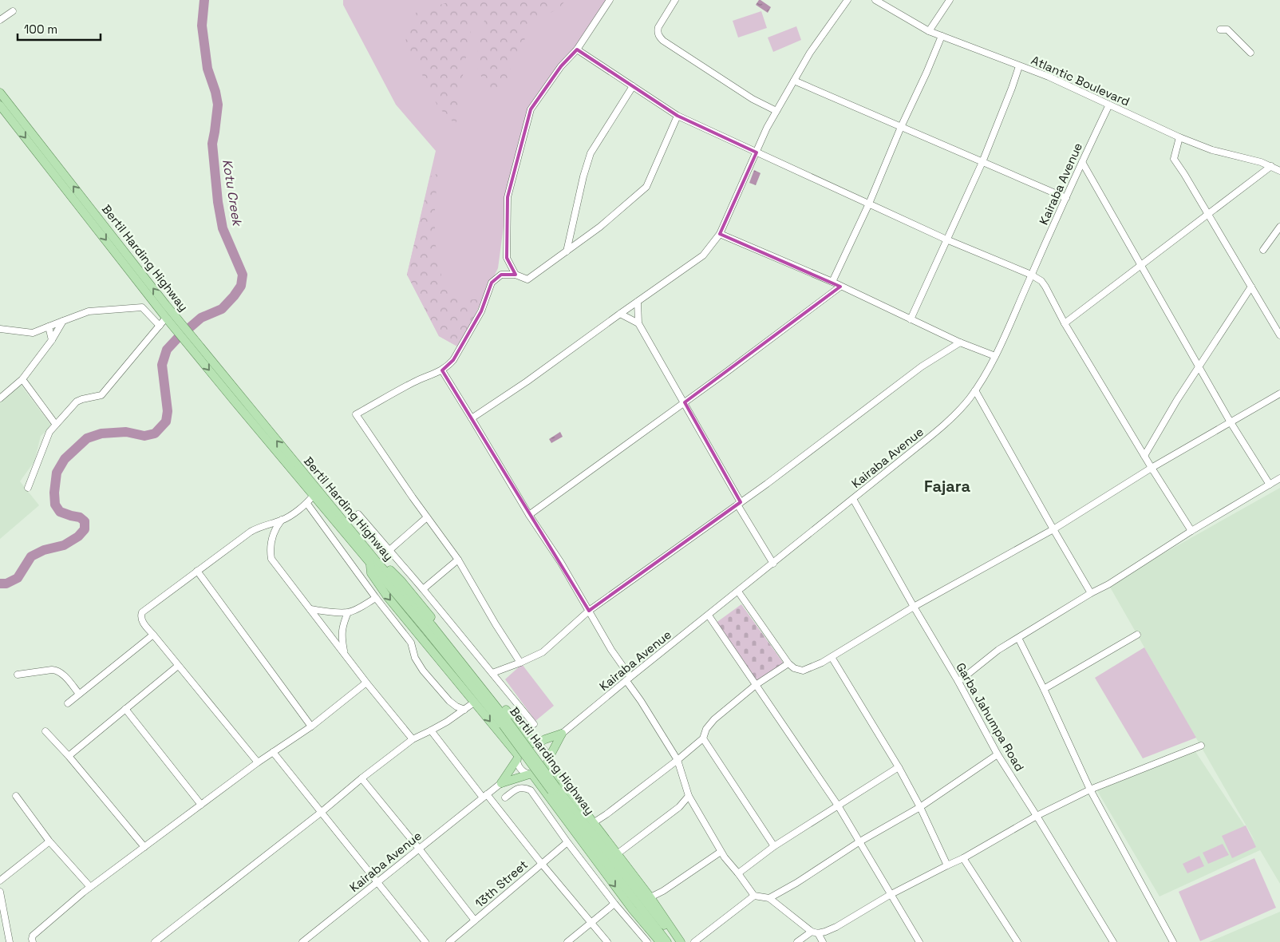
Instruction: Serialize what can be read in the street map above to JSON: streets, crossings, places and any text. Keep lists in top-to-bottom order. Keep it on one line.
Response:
{"streets":{"main road":["Bertil Harding Highway"],"street":["Atlantic Boulevard","Kairaba Avenue","Garba Jahumpa Road","13th Street"]},"crossings":[["Atlantic Boulevard","Kairaba Avenue"],["Kairaba Avenue","Garba Jahumpa Road"]],"districts":["Fajara"],"water":["Kotu Creek"],"scale_bar":"100 m"}
